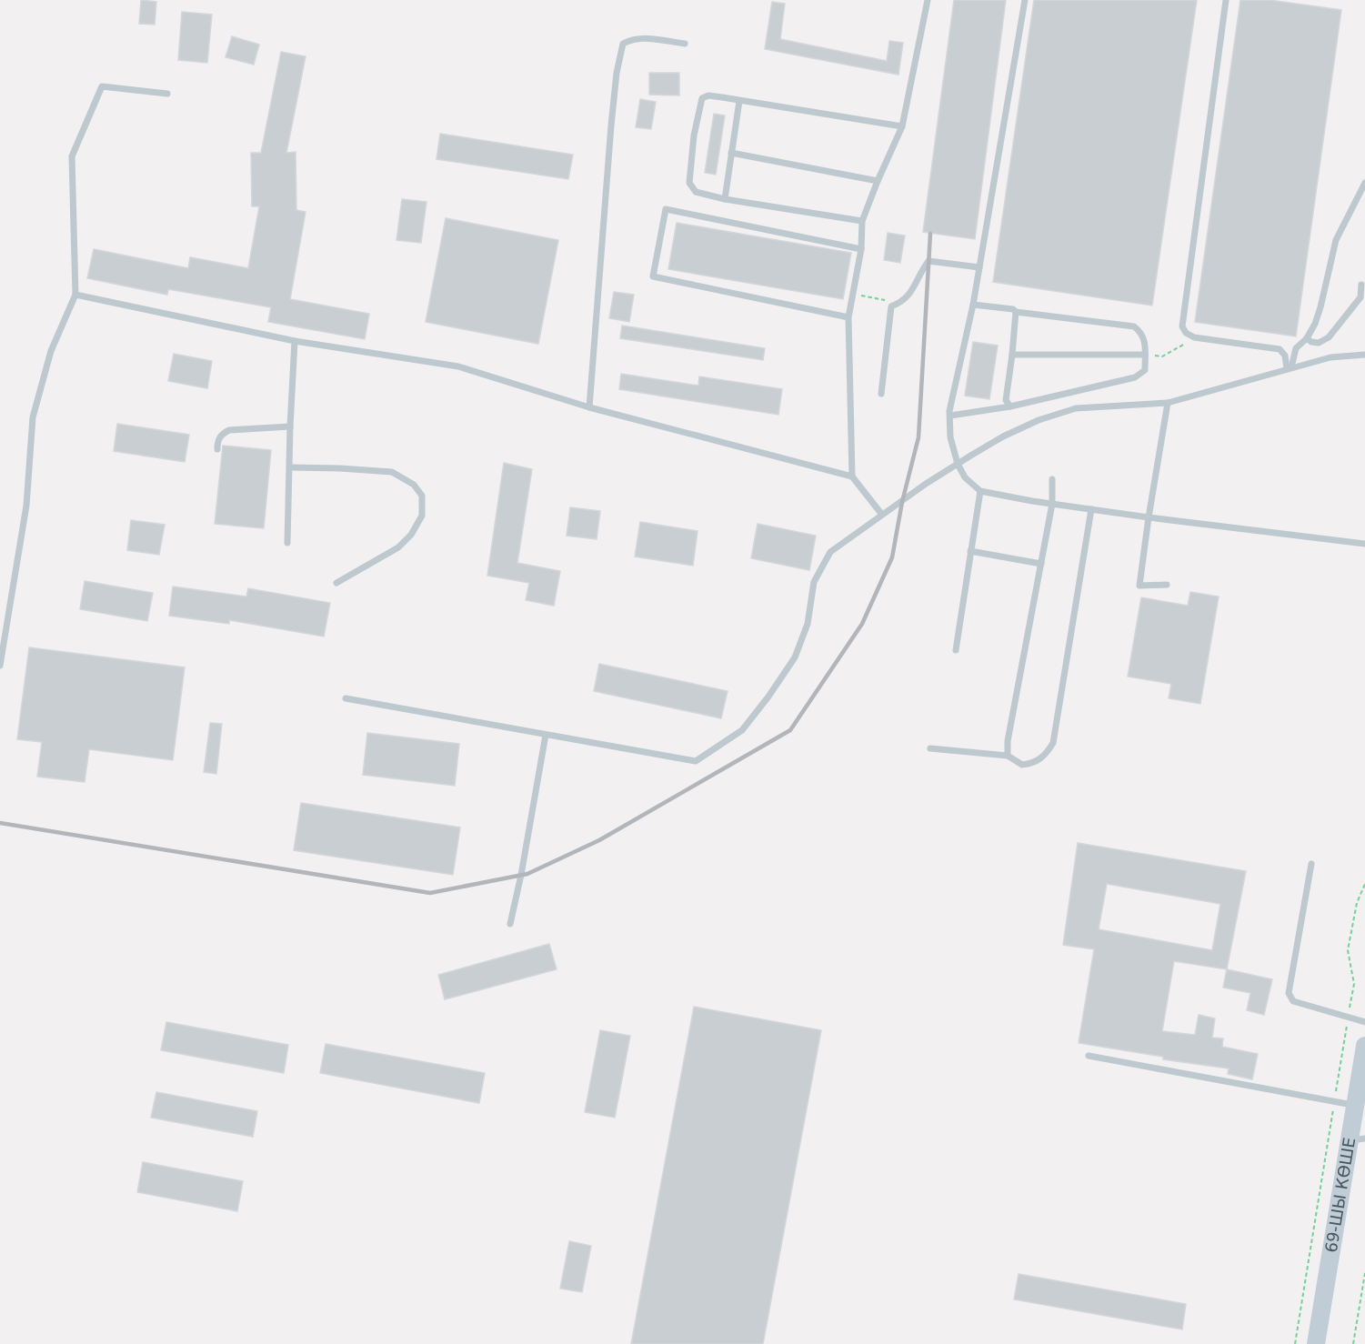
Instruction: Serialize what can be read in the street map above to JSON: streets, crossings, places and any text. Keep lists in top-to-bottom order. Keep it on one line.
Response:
{"streets":{"main road":["69-ШЫ КӨШЕ"]}}
